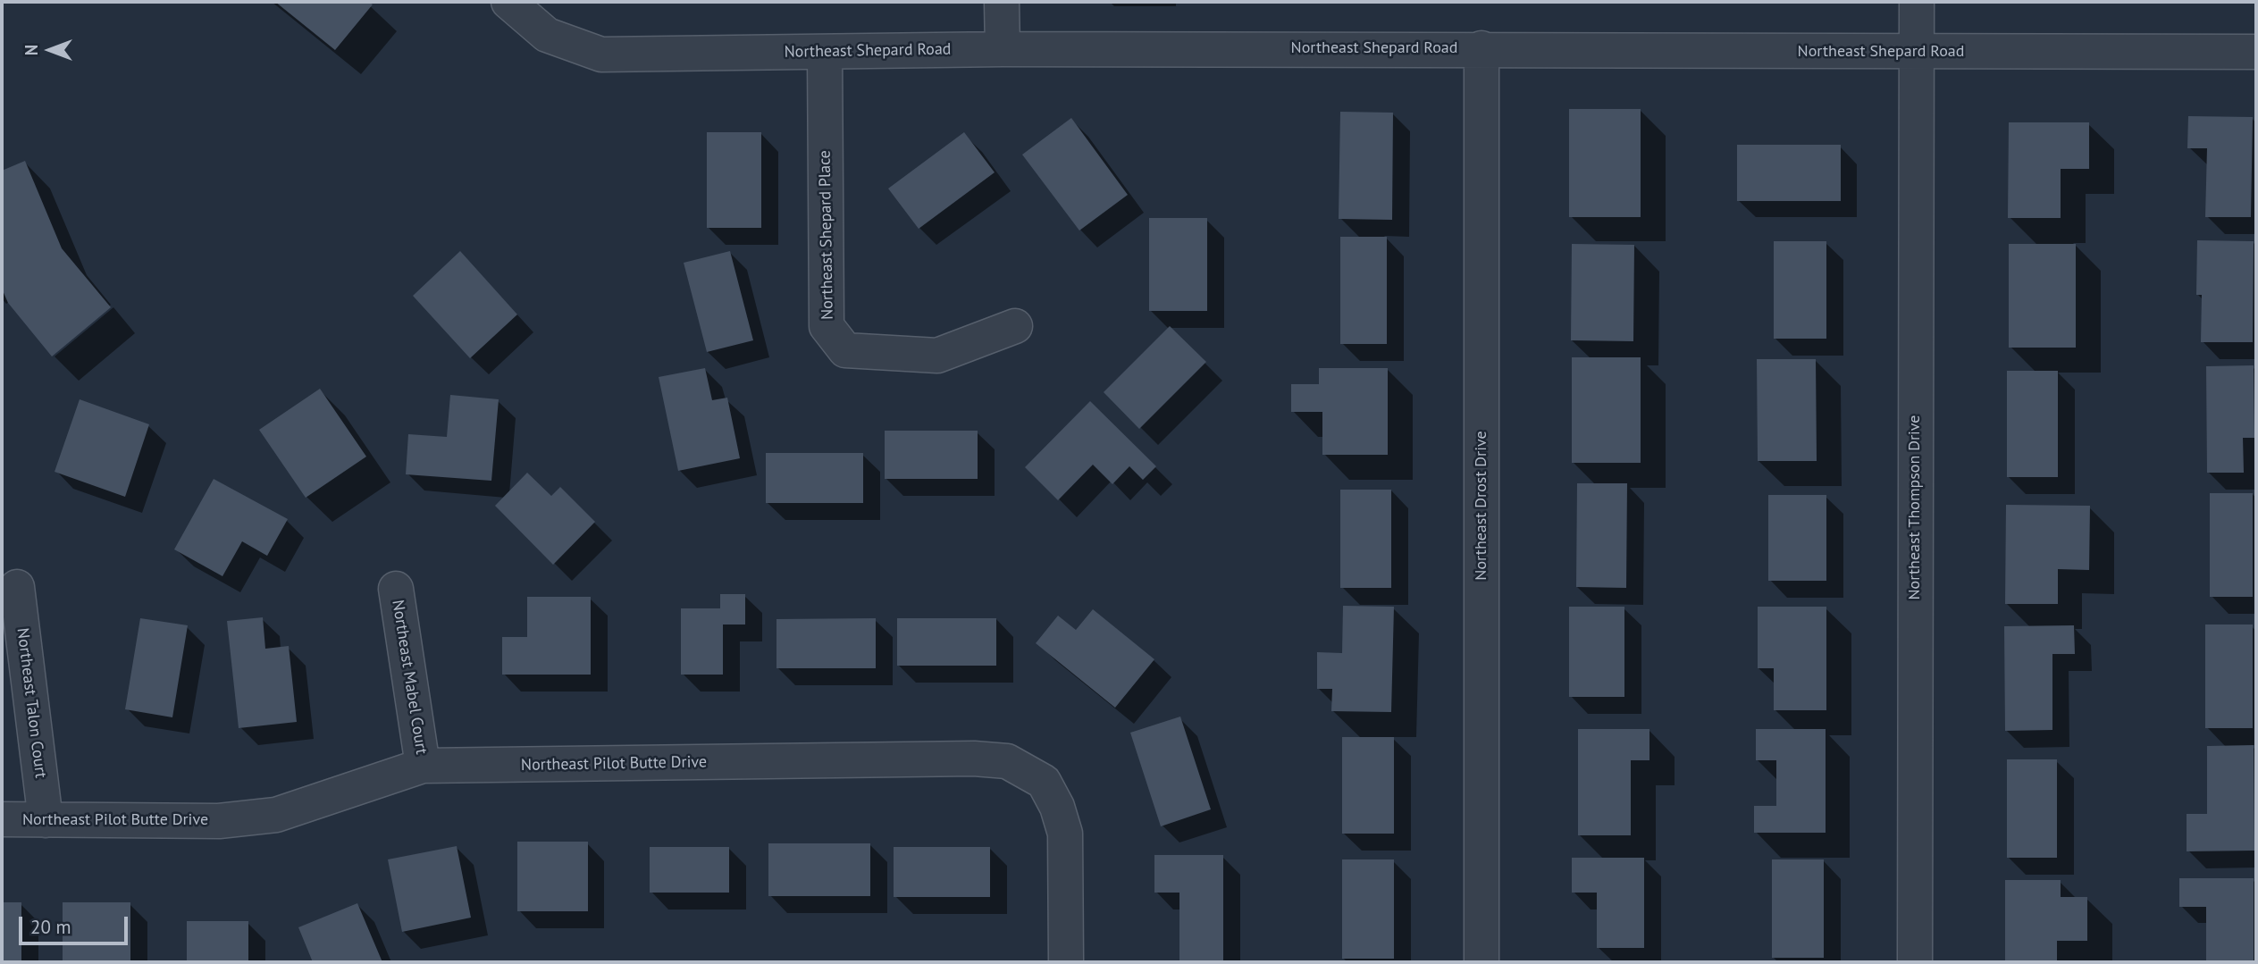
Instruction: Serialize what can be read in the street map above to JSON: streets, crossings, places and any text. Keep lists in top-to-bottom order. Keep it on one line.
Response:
{"streets":{"street":["Northeast Shepard Road","Northeast Shepard Place","Northeast Drost Drive","Northeast Thompson Drive","Northeast Mabel Court","Northeast Talon Court","Northeast Pilot Butte Drive"]},"crossings":[["Northeast Shepard Road","Northeast Shepard Place"],["Northeast Shepard Road","Northeast Drost Drive"],["Northeast Shepard Road","Northeast Thompson Drive"],["Northeast Mabel Court","Northeast Pilot Butte Drive"],["Northeast Talon Court","Northeast Pilot Butte Drive"]],"scale_bar":"20 m","north":"left"}
